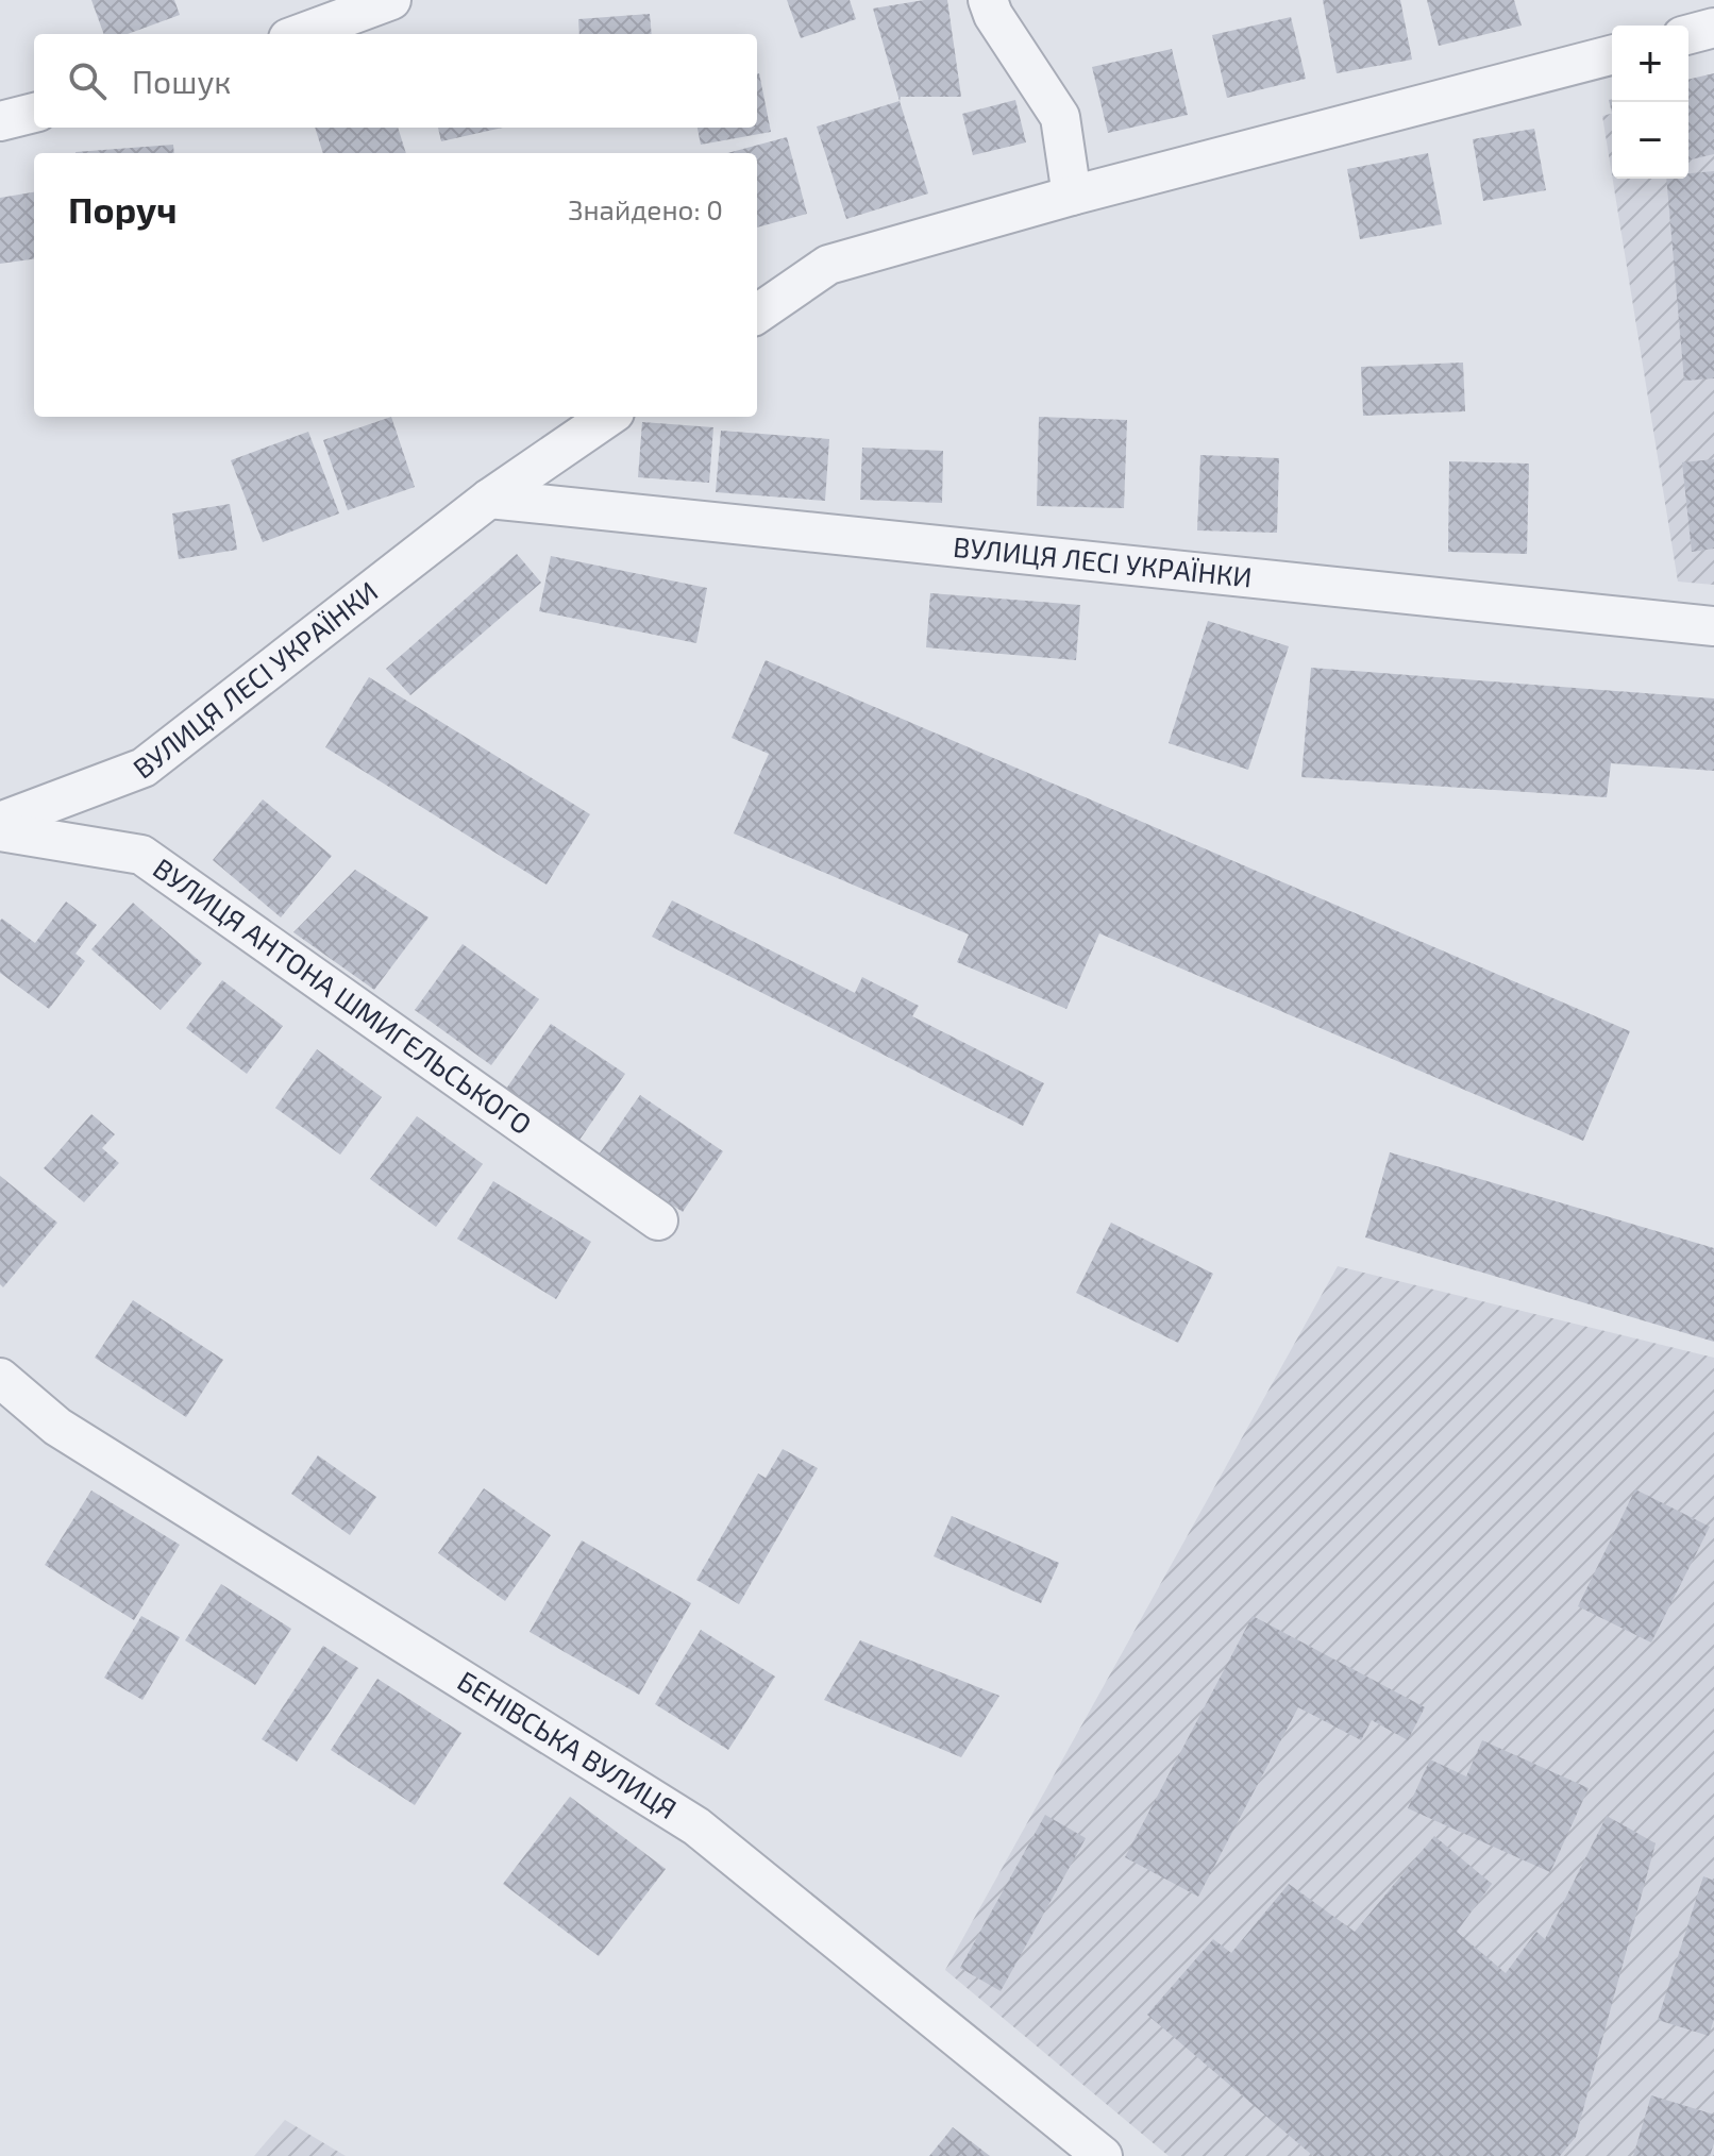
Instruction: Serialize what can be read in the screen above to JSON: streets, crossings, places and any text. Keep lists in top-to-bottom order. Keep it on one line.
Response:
{"streets":{"street":["ВУЛИЦЯ ЛЕСІ УКРАЇНКИ","ВУЛИЦЯ АНТОНА ШМИГЕЛЬСЬКОГО","БЕНІВСЬКА ВУЛИЦЯ"]},"page":{"map_buttons":["+","−"],"search":"Пошук","heading":["Поруч","Знайдено: 0"]}}
